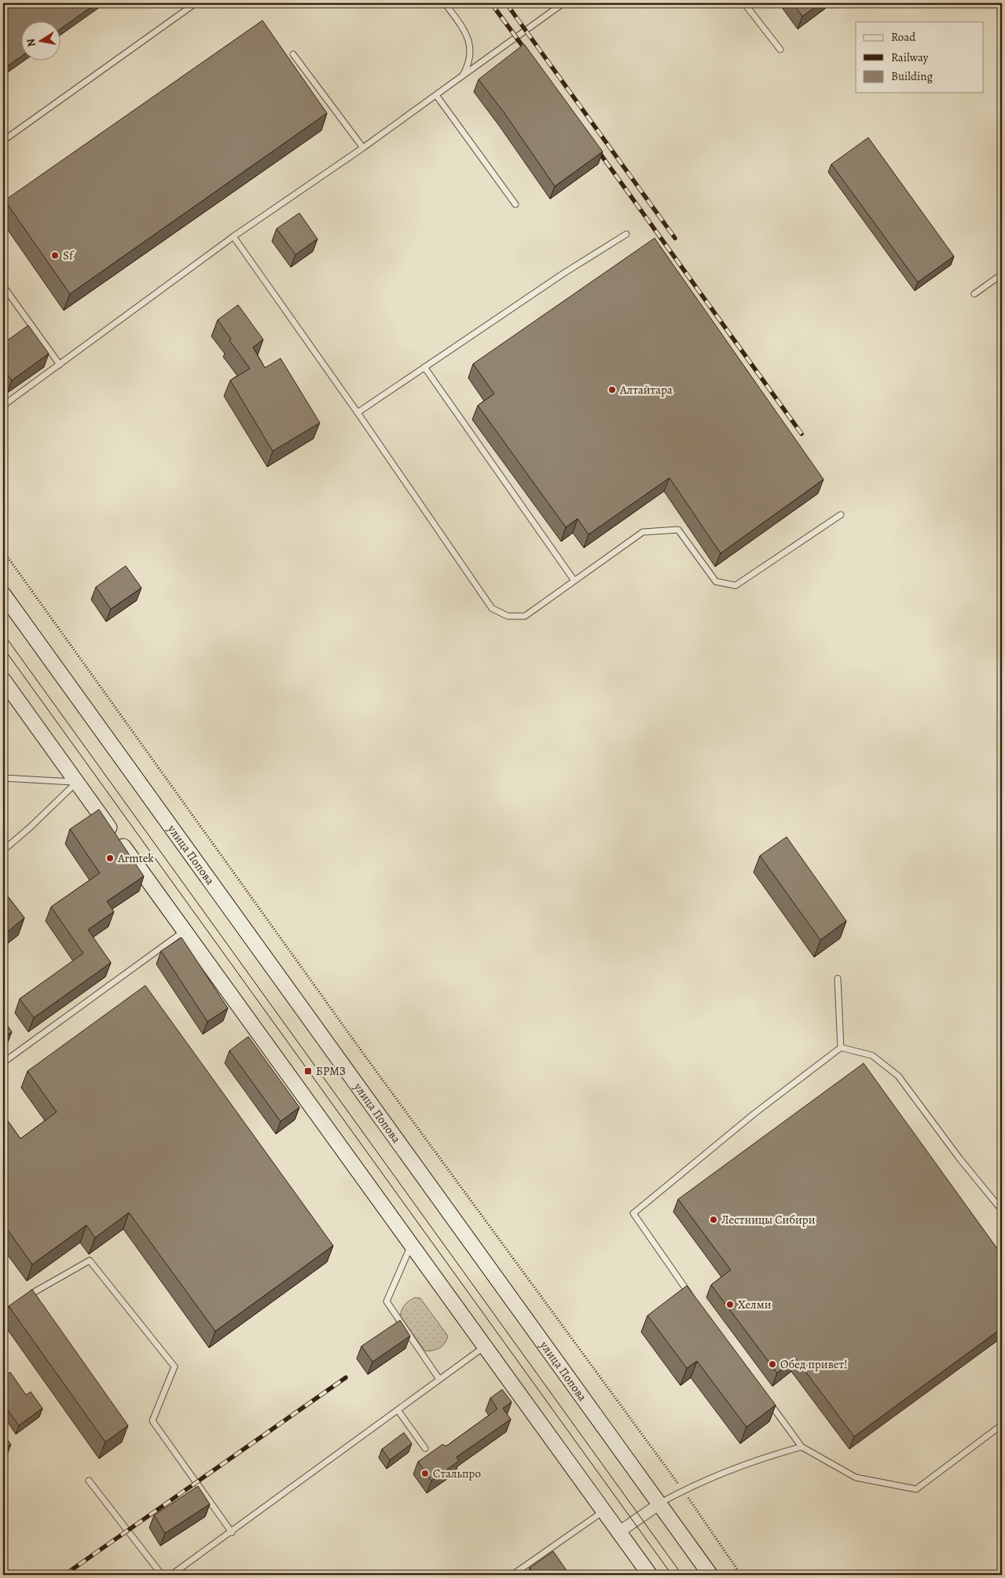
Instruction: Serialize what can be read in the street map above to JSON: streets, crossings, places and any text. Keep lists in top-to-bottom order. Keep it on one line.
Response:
{"streets":{"main road":["улица Попова"]},"places":{"other":["Sf","Алтайтара","Armtek","Лестницы Сибири","Хелми","Обед привет!","Стальпро"],"transit":["БРМЗ"]},"legend":["Road","Railway","Building"],"north":"left"}
